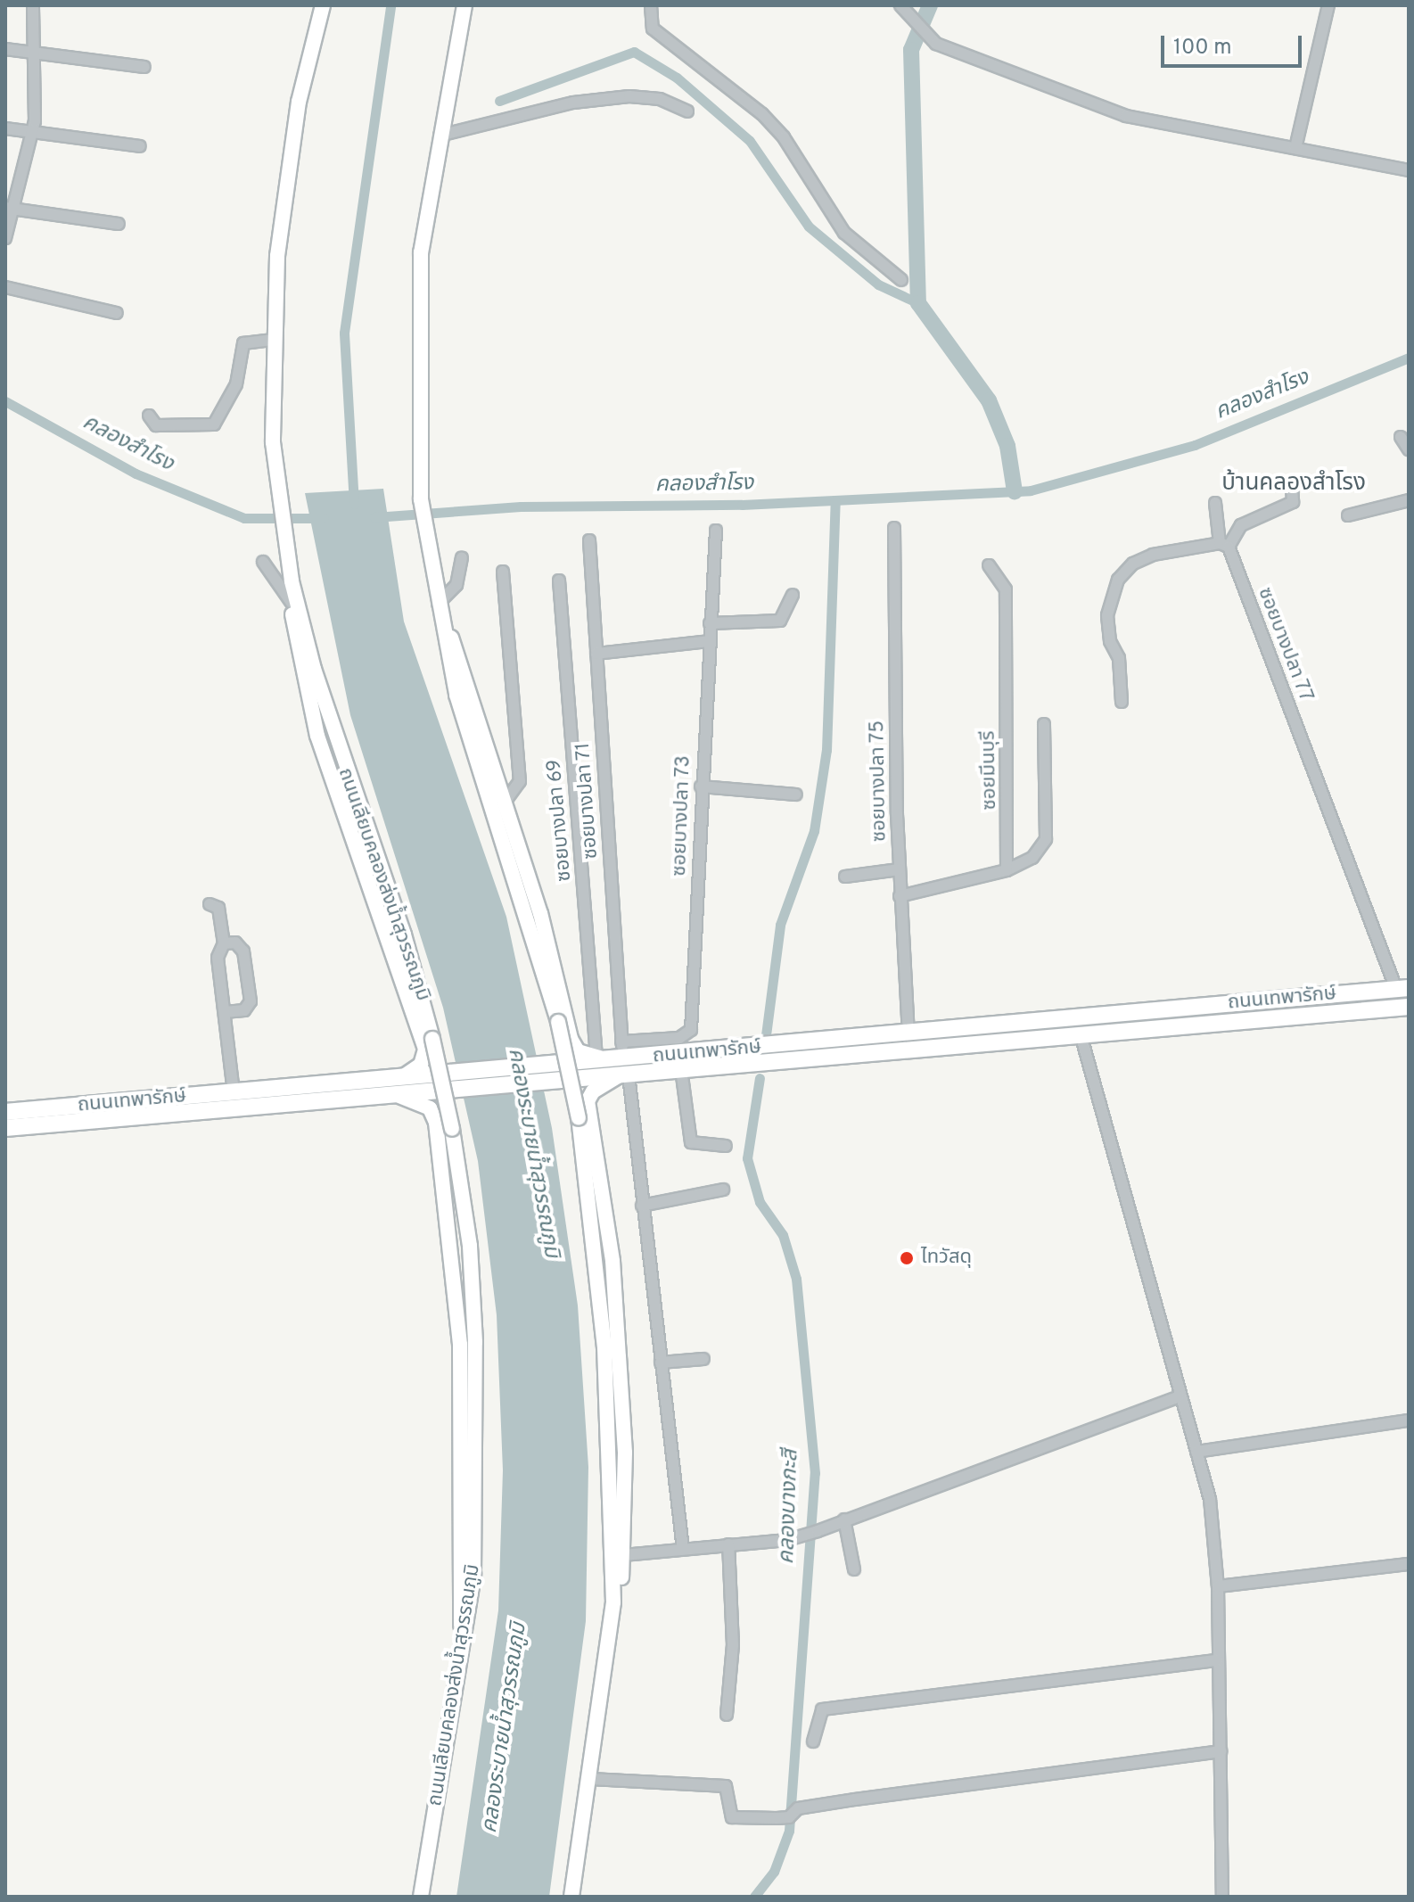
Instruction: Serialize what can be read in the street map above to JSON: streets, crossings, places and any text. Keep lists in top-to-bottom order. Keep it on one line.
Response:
{"streets":{"main road":["ถนนเลียบคลองส่งน้ำสุวรรณภูมิ","ถนนเทพารักษ์"],"street":["ซอยบางปลา 77","ซอยมีนบุรี","ซอยบางปลา 75","ซอยบางปลา 71","ซอยบางปลา 73","ซอยบางปลา 69"]},"crossings":[["ซอยบางปลา 77","ถนนเทพารักษ์"],["ซอยบางปลา 75","ถนนเทพารักษ์"],["ซอยบางปลา 71","ซอยบางปลา 73"],["ซอยบางปลา 71","ถนนเทพารักษ์"]],"districts":["บ้านคลองสำโรง"],"water":["คลองสำโรง","คลองระบายน้ำสุวรรณภูมิ","คลองบางกะสี"],"places":["ไทวัสดุ"],"scale_bar":"100 m"}
